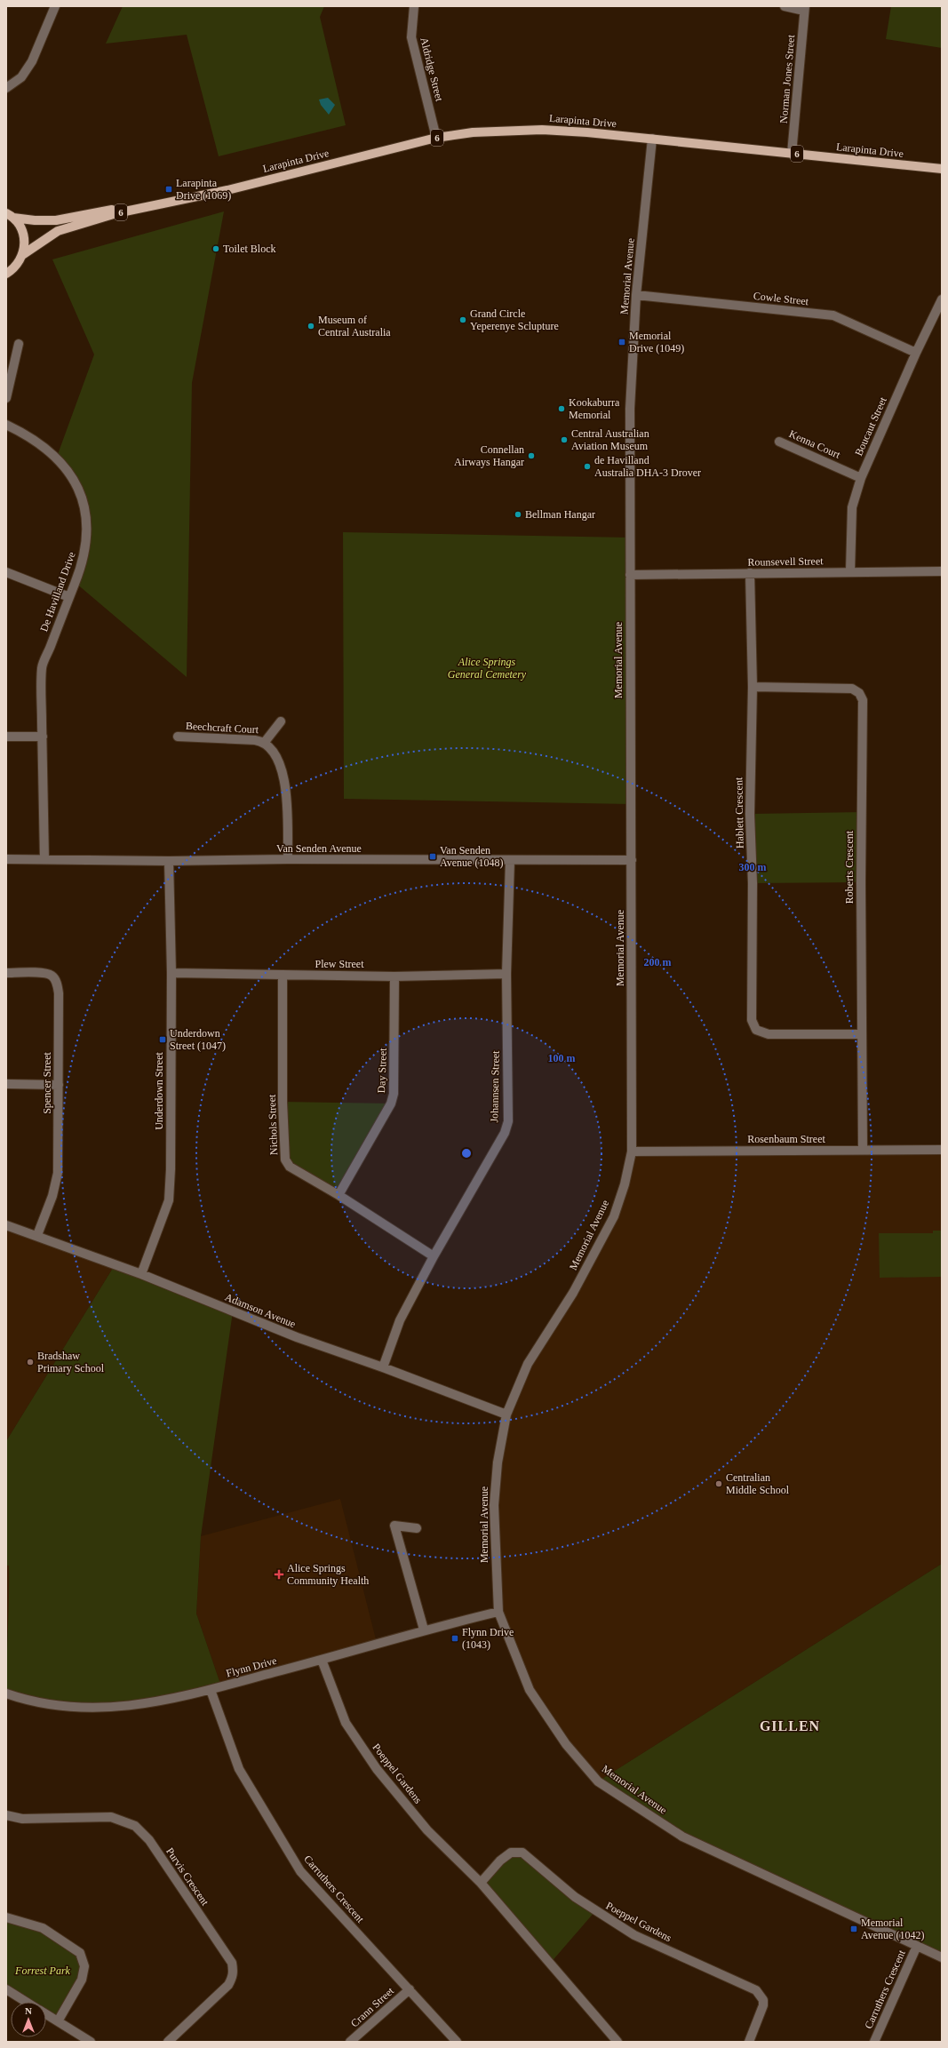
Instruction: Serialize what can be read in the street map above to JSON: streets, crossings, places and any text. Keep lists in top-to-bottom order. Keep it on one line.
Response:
{"streets":{"main road":["Larapinta Drive","6"],"street":["Aldridge Street","Norman Jones Street","Memorial Avenue","Cowle Street","Boucaut Street","Kenna Court","Rounsevell Street","De Havilland Drive","Beechcraft Court","Hablett Crescent","Van Senden Avenue","Roberts Crescent","Plew Street","Day Street","Spencer Street","Johannsen Street","Underdown Street","Nichols Street","Rosenbaum Street","Adamson Avenue","Flynn Drive","Poeppel Gardens","Purvis Crescent","Carruthers Crescent","Crann Street"]},"crossings":[["Aldridge Street","Larapinta Drive"],["Norman Jones Street","Larapinta Drive"],["Larapinta Drive","6"],["Larapinta Drive","Memorial Avenue"],["Memorial Avenue","Cowle Street"],["Memorial Avenue","Rounsevell Street"],["Memorial Avenue","Van Senden Avenue"],["Memorial Avenue","Rosenbaum Street"],["Memorial Avenue","Adamson Avenue"],["Memorial Avenue","Flynn Drive"],["Memorial Avenue","Carruthers Crescent"],["Cowle Street","Boucaut Street"],["Boucaut Street","Kenna Court"],["Boucaut Street","Rounsevell Street"],["Rounsevell Street","Hablett Crescent"],["De Havilland Drive","Van Senden Avenue"],["Beechcraft Court","Van Senden Avenue"],["Hablett Crescent","Roberts Crescent"],["Van Senden Avenue","Johannsen Street"],["Van Senden Avenue","Underdown Street"],["Roberts Crescent","Rosenbaum Street"],["Plew Street","Day Street"],["Plew Street","Johannsen Street"],["Plew Street","Underdown Street"],["Plew Street","Nichols Street"],["Day Street","Nichols Street"],["Spencer Street","Adamson Avenue"],["Johannsen Street","Nichols Street"],["Johannsen Street","Adamson Avenue"],["Underdown Street","Adamson Avenue"],["Flynn Drive","Poeppel Gardens"],["Flynn Drive","Carruthers Crescent"],["Carruthers Crescent","Crann Street"]],"districts":["GILLEN"],"parks":["Alice Springs General Cemetery","Forrest Park"],"places":{"transit":["Larapinta Drive (1069)","Memorial Drive (1049)","Van Senden Avenue (1048)","Underdown Street (1047)","Flynn Drive (1043)","Memorial Avenue (1042)"],"other":["Toilet Block","Grand Circle Yeperenye Sclupture","Museum of Central Australia","Kookaburra Memorial","Central Australian Aviation Museum","Connellan Airways Hangar","de Havilland Australia DHA-3 Drover","Bellman Hangar","Bradshaw Primary School","Centralian Middle School"],"health":["Alice Springs Community Health"]},"north":"top","rings":["300 m","200 m","100 m"]}
